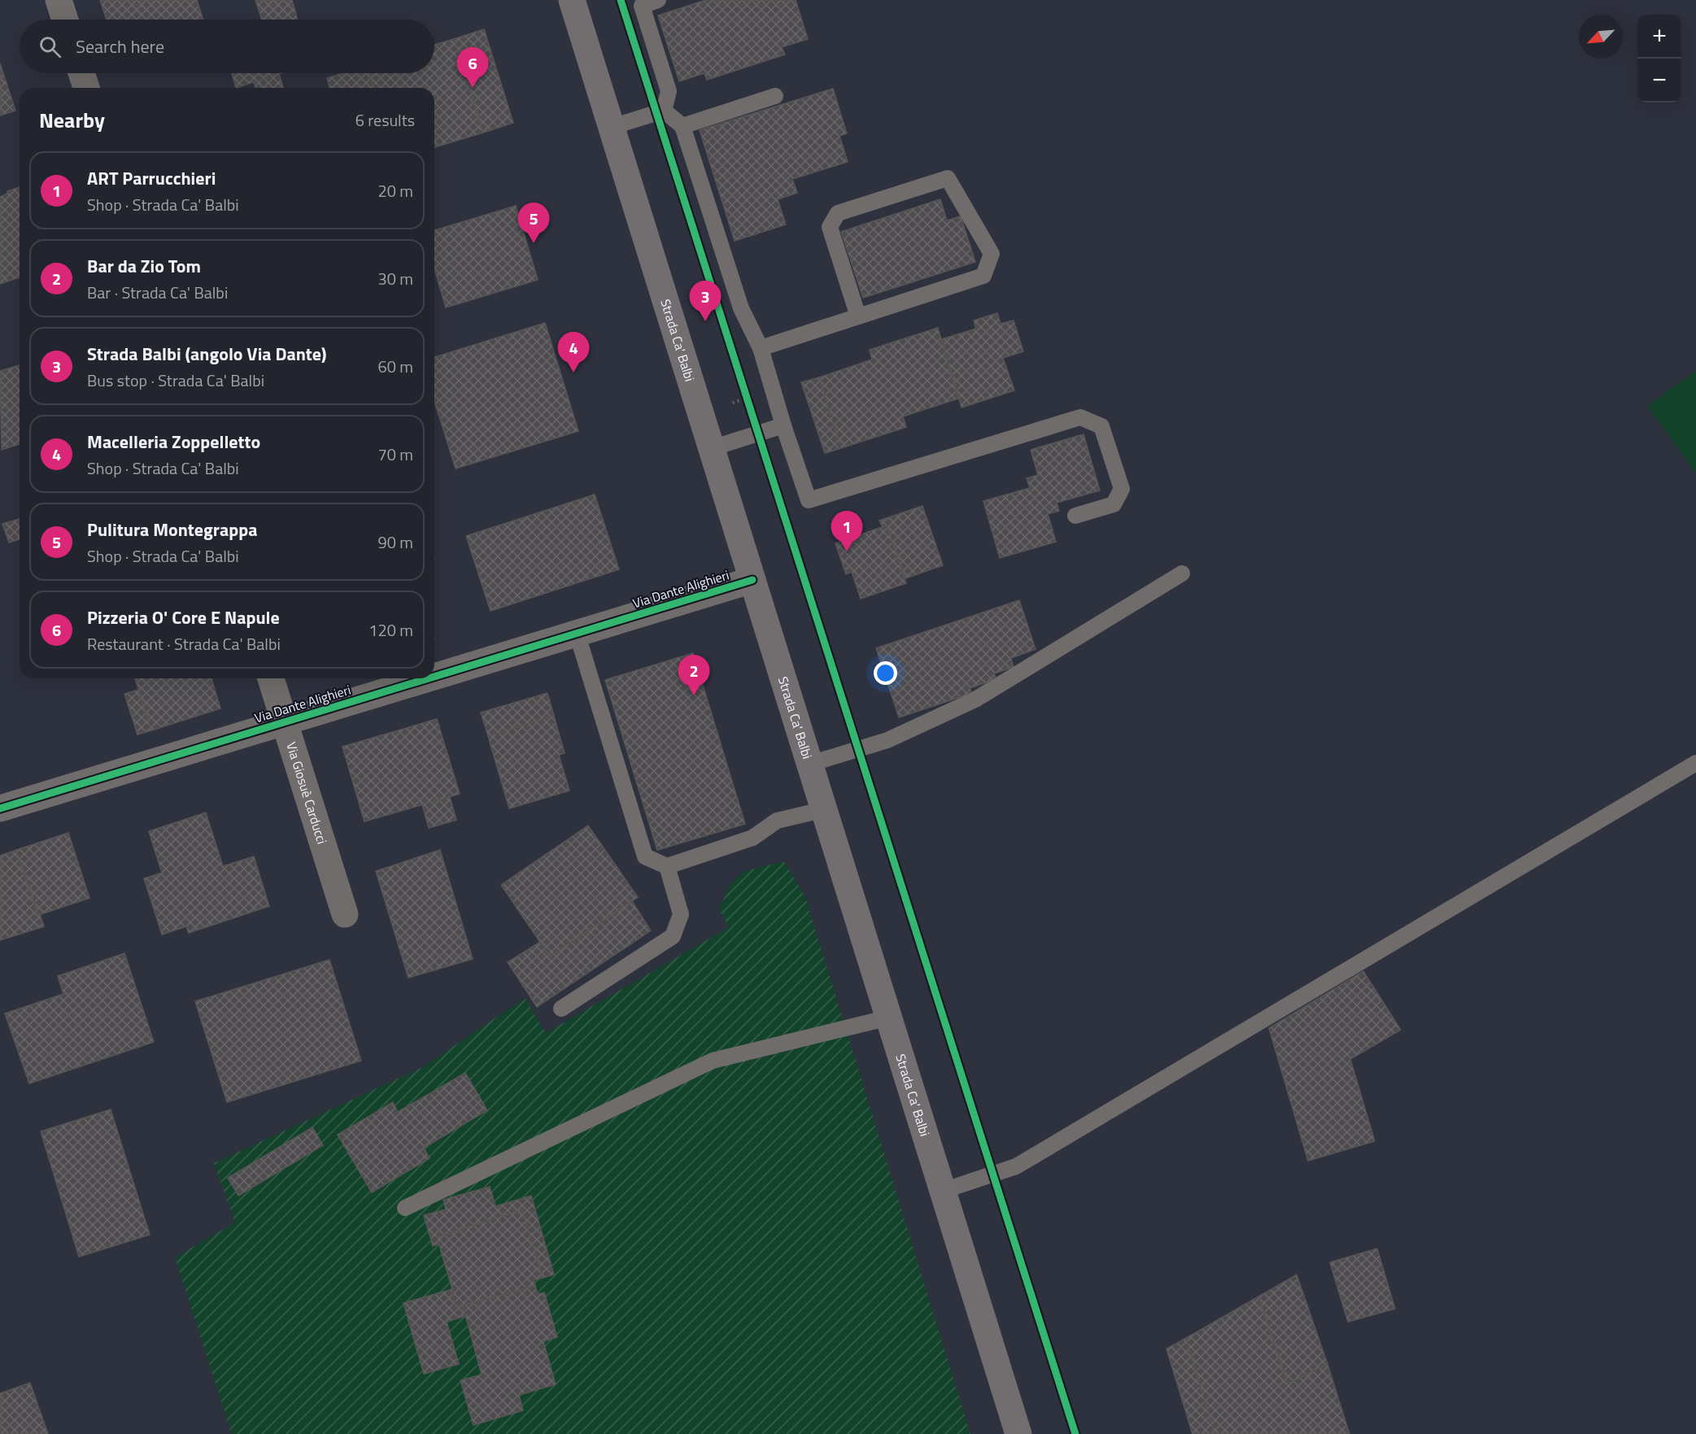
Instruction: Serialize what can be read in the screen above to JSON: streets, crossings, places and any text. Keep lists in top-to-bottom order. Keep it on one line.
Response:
{"streets":{"main road":["Strada Ca' Balbi"],"street":["Via Dante Alighieri","Via Giosuè Carducci"]},"crossings":[["Strada Ca' Balbi","Via Dante Alighieri"],["Via Dante Alighieri","Via Giosuè Carducci"]],"north":"bottom left","page":{"map_buttons":["+","−"],"search":"Search here","pins":["6","5","3","4","1","2"],"heading":["Nearby","6 results"],"list":[{"mark":"1","name":"ART Parrucchieri","note":"Shop · Strada Ca' Balbi","value":"20 m"},{"mark":"2","name":"Bar da Zio Tom","note":"Bar · Strada Ca' Balbi","value":"30 m"},{"mark":"3","name":"Strada Balbi (angolo Via Dante)","note":"Bus stop · Strada Ca' Balbi","value":"60 m"},{"mark":"4","name":"Macelleria Zoppelletto","note":"Shop · Strada Ca' Balbi","value":"70 m"},{"mark":"5","name":"Pulitura Montegrappa","note":"Shop · Strada Ca' Balbi","value":"90 m"},{"mark":"6","name":"Pizzeria O' Core E Napule","note":"Restaurant · Strada Ca' Balbi","value":"120 m"}]}}
